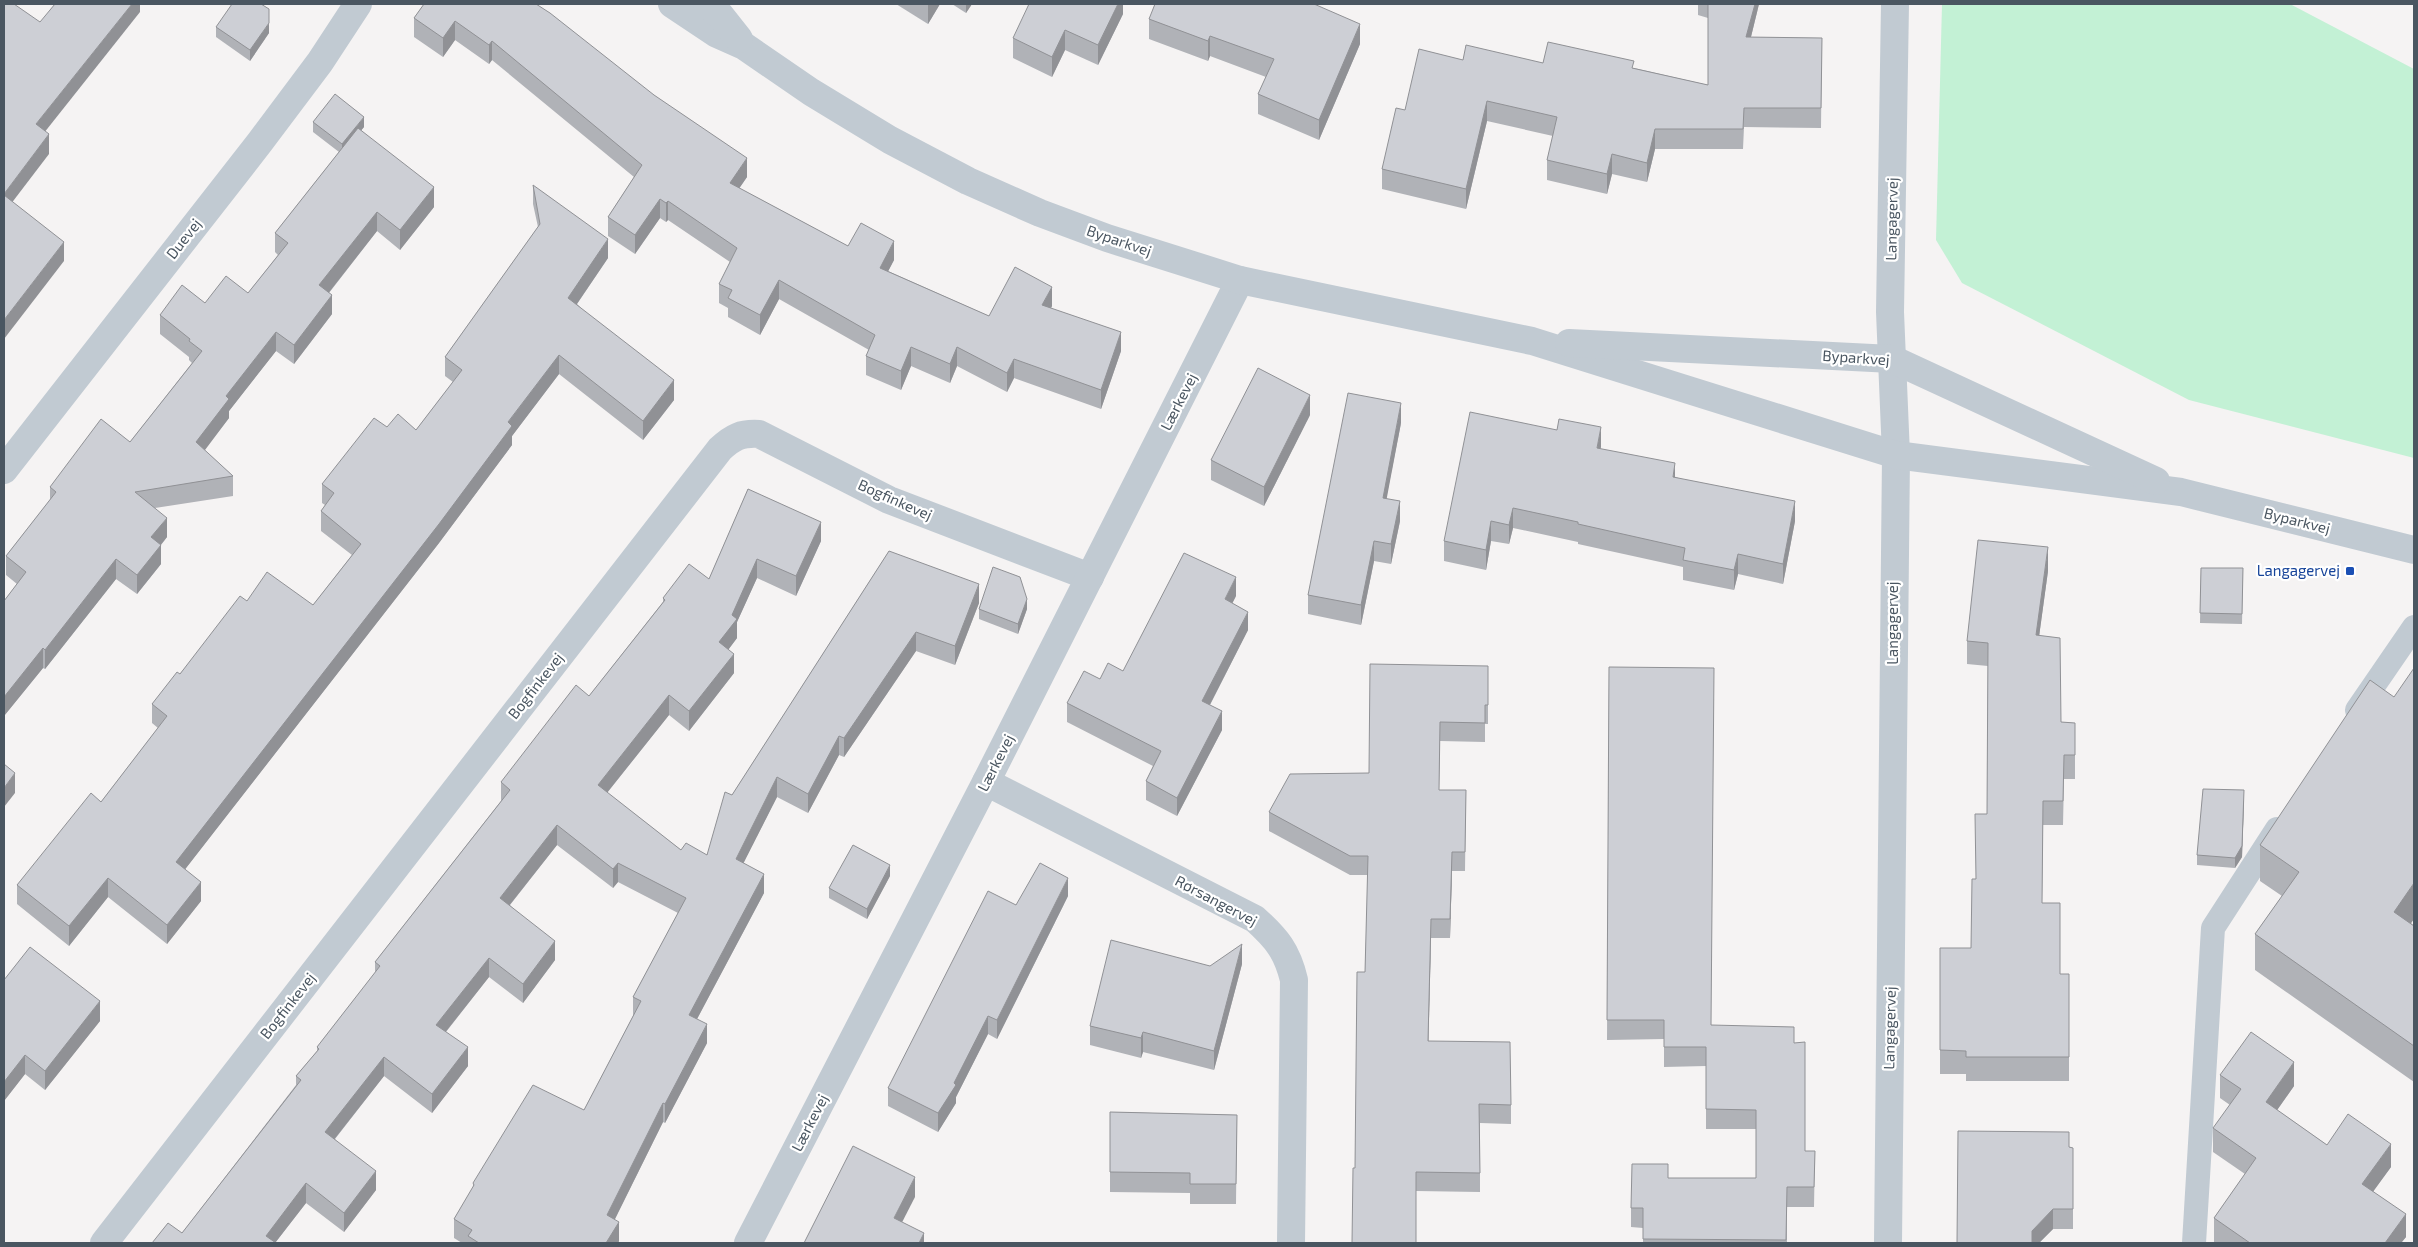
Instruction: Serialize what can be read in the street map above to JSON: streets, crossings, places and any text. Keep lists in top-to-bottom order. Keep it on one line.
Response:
{"streets":{"street":["Langagervej","Duevej","Byparkvej","Lærkevej","Bogfinkevej","Rørsangervej"]},"crossings":[["Langagervej","Byparkvej"],["Byparkvej","Lærkevej"],["Lærkevej","Bogfinkevej"],["Lærkevej","Rørsangervej"]],"places":{"transit":["Langagervej"]}}
